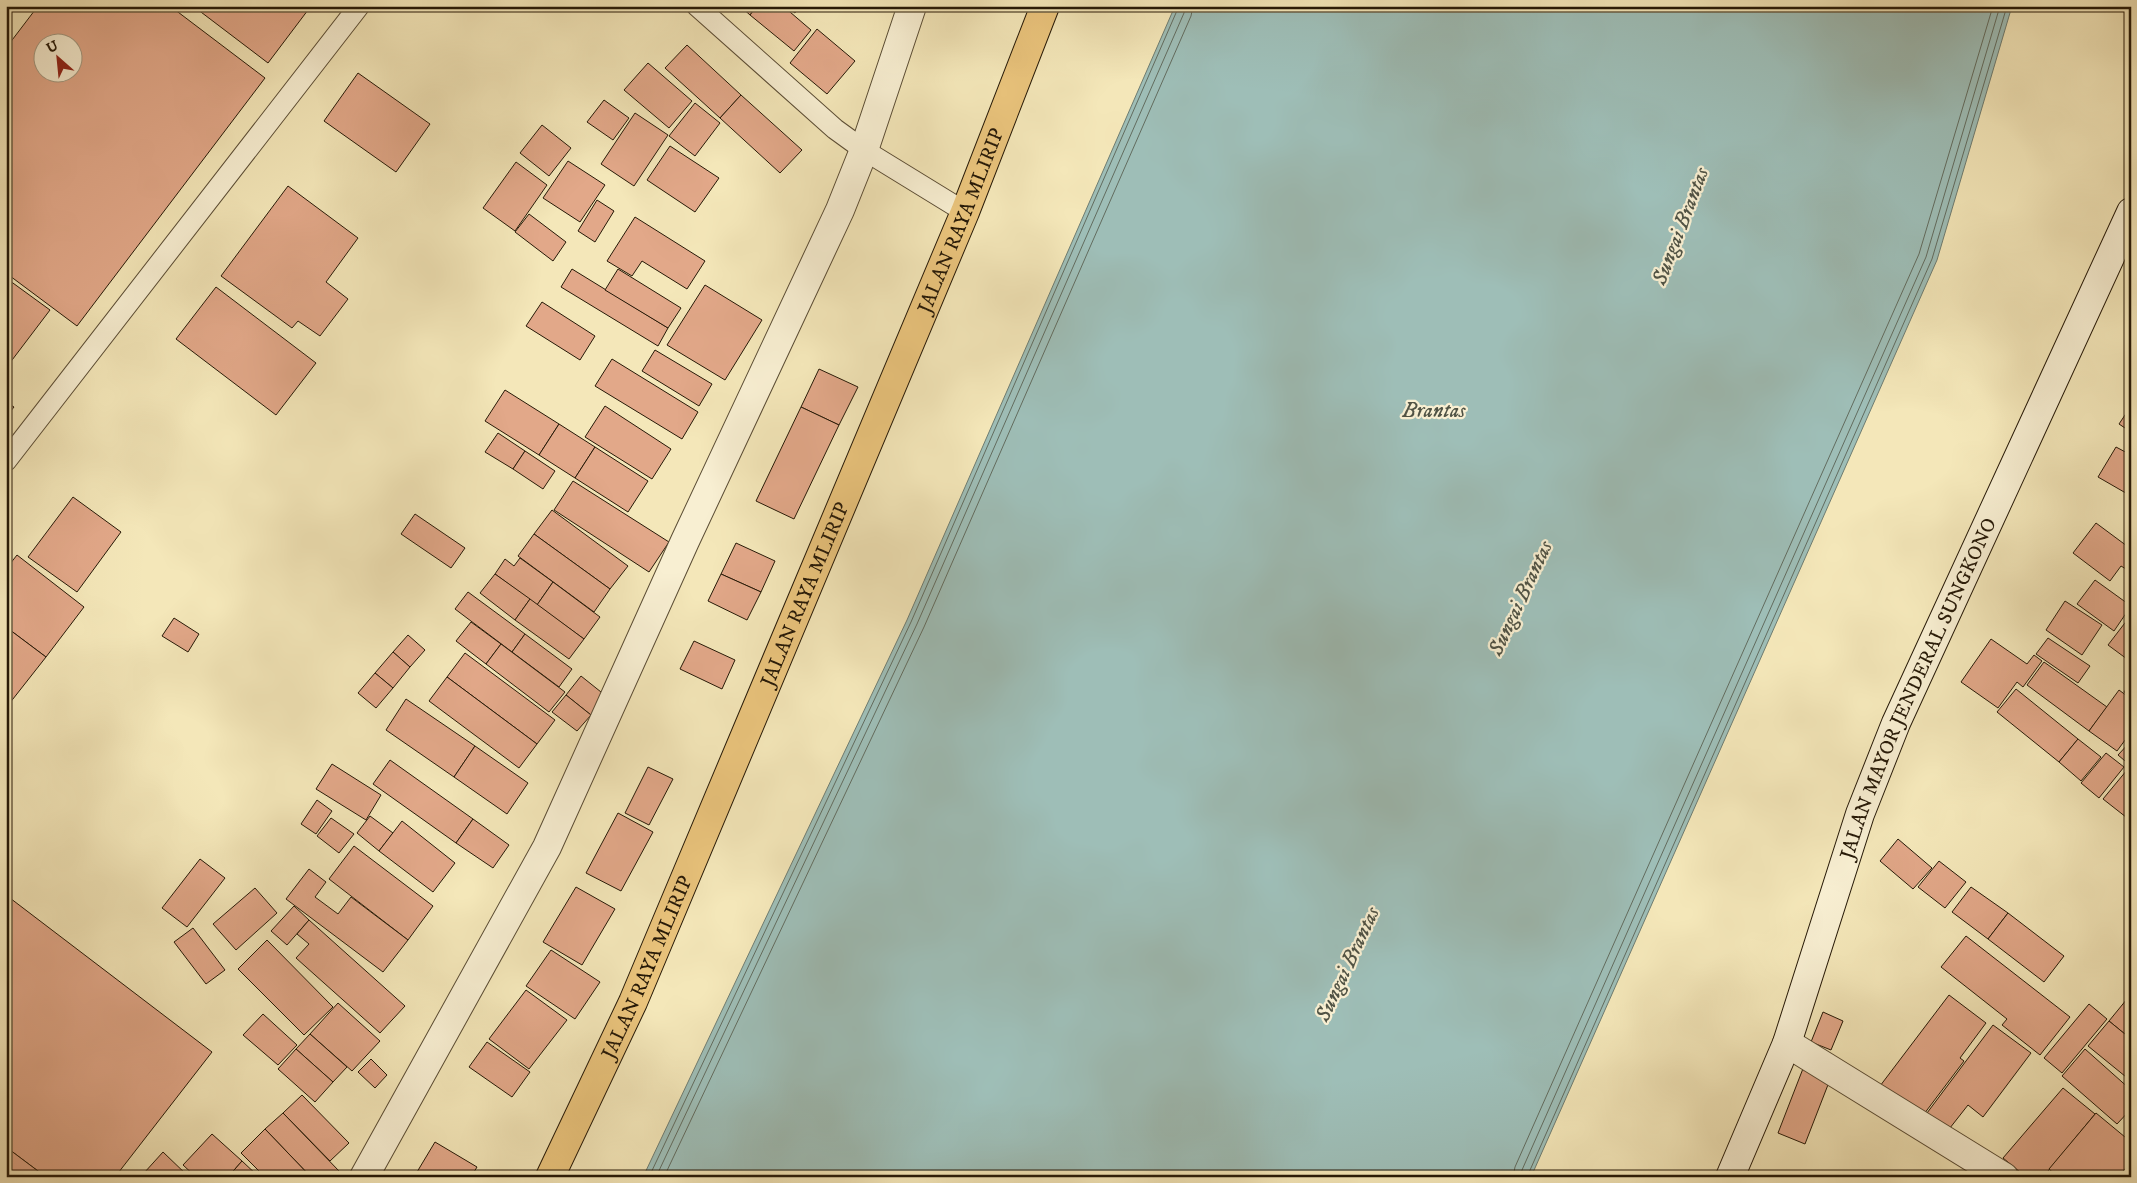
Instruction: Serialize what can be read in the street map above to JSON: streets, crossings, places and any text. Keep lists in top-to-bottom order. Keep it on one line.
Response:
{"streets":{"main road":["JALAN RAYA MLIRIP"],"street":["JALAN MAYOR JENDERAL SUNGKONO"]},"water":["Sungai Brantas","Brantas"],"north":"top left"}
